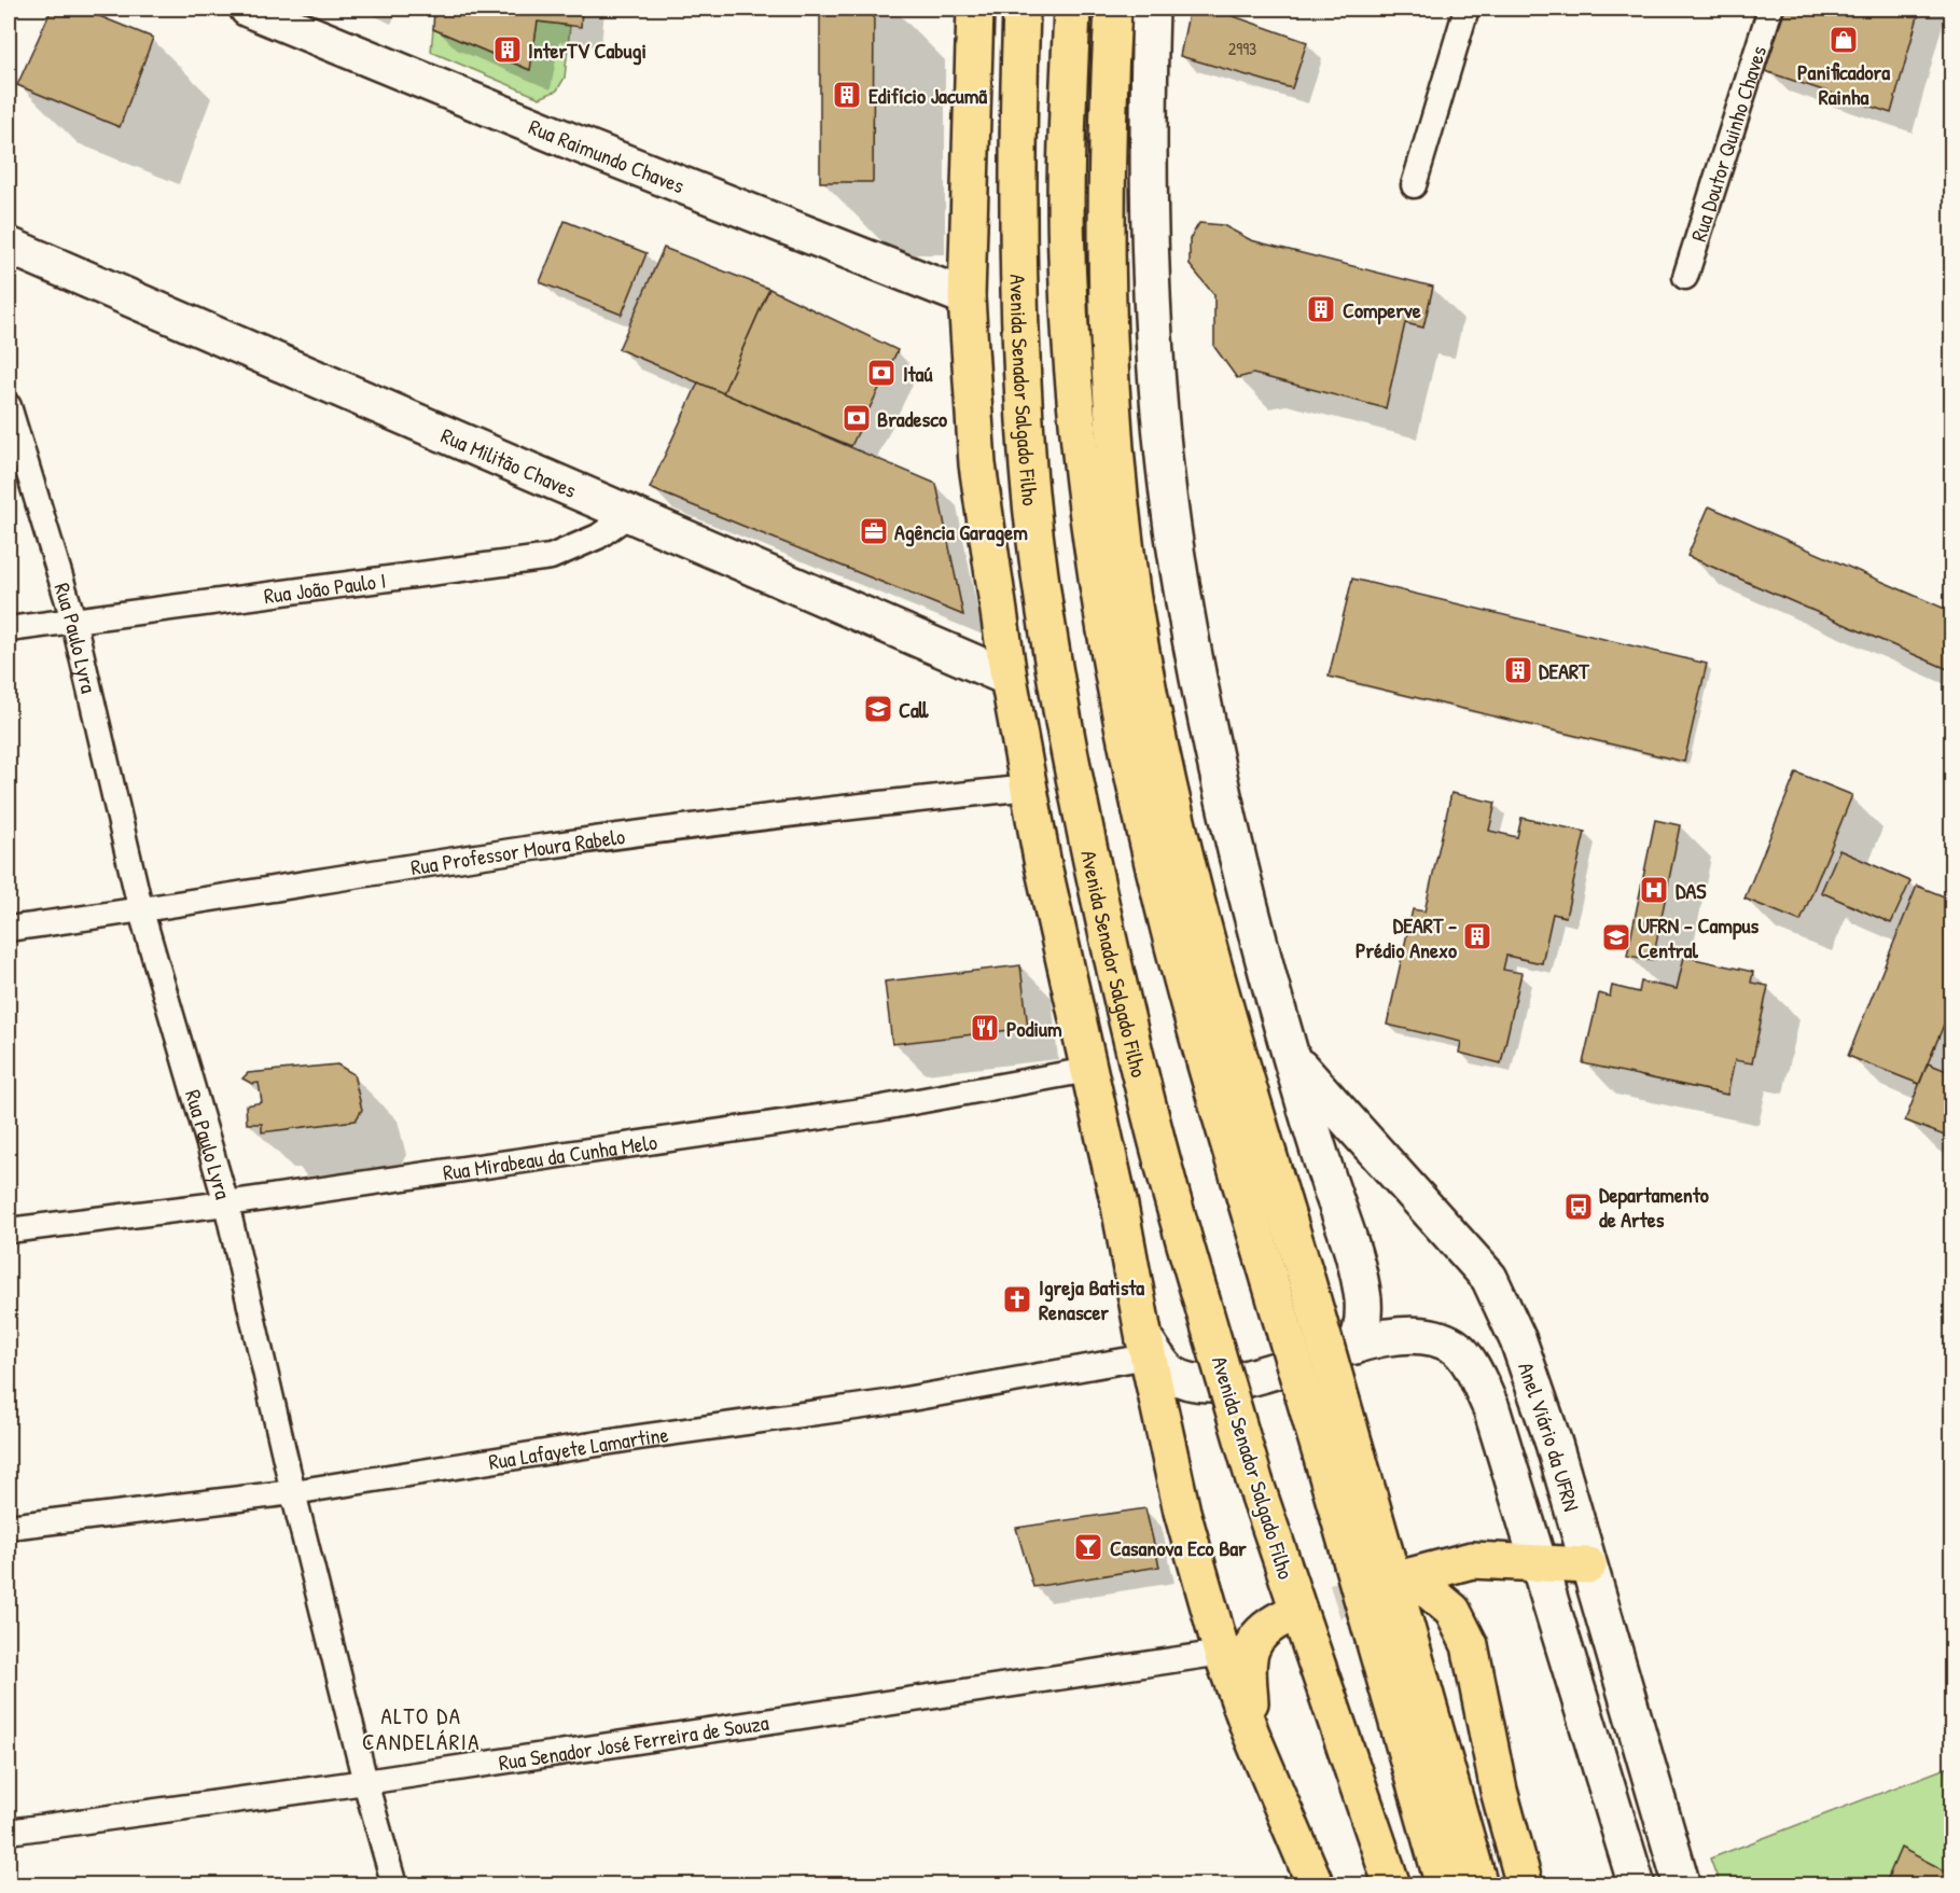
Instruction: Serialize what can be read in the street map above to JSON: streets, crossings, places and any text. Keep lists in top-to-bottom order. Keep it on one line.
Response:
{"streets":{"main road":["Rua Raimundo Chaves","Avenida Senador Salgado Filho","Rua Militão Chaves","Anel Viário da UFRN"],"street":["Rua Doutor Quinho Chaves","Rua João Paulo I","Rua Paulo Lyra","Rua Professor Moura Rabelo","Rua Mirabeau da Cunha Melo","Rua Lafayete Lamartine","Rua Senador José Ferreira de Souza"]},"crossings":[["Rua Militão Chaves","Rua João Paulo I"],["Rua João Paulo I","Rua Paulo Lyra"],["Rua Paulo Lyra","Rua Professor Moura Rabelo"],["Rua Paulo Lyra","Rua Mirabeau da Cunha Melo"],["Rua Paulo Lyra","Rua Lafayete Lamartine"],["Rua Paulo Lyra","Rua Senador José Ferreira de Souza"]],"districts":["ALTO DA CANDELÁRIA"],"places":{"shop":["Panificadora Rainha"],"building":["InterTV Cabugi","Edifício Jacumã","Comperve","DEART","DEART - Prédio Anexo"],"bank":["Itaú","Bradesco"],"office":["Agência Garagem"],"school or university":["Call","UFRN - Campus Central"],"hospital":["DAS"],"restaurant":["Podium"],"bus stop":["Departamento de Artes"],"church":["Igreja Batista Renascer"],"bar":["Casanova Eco Bar"]},"house_numbers":["2993"]}
